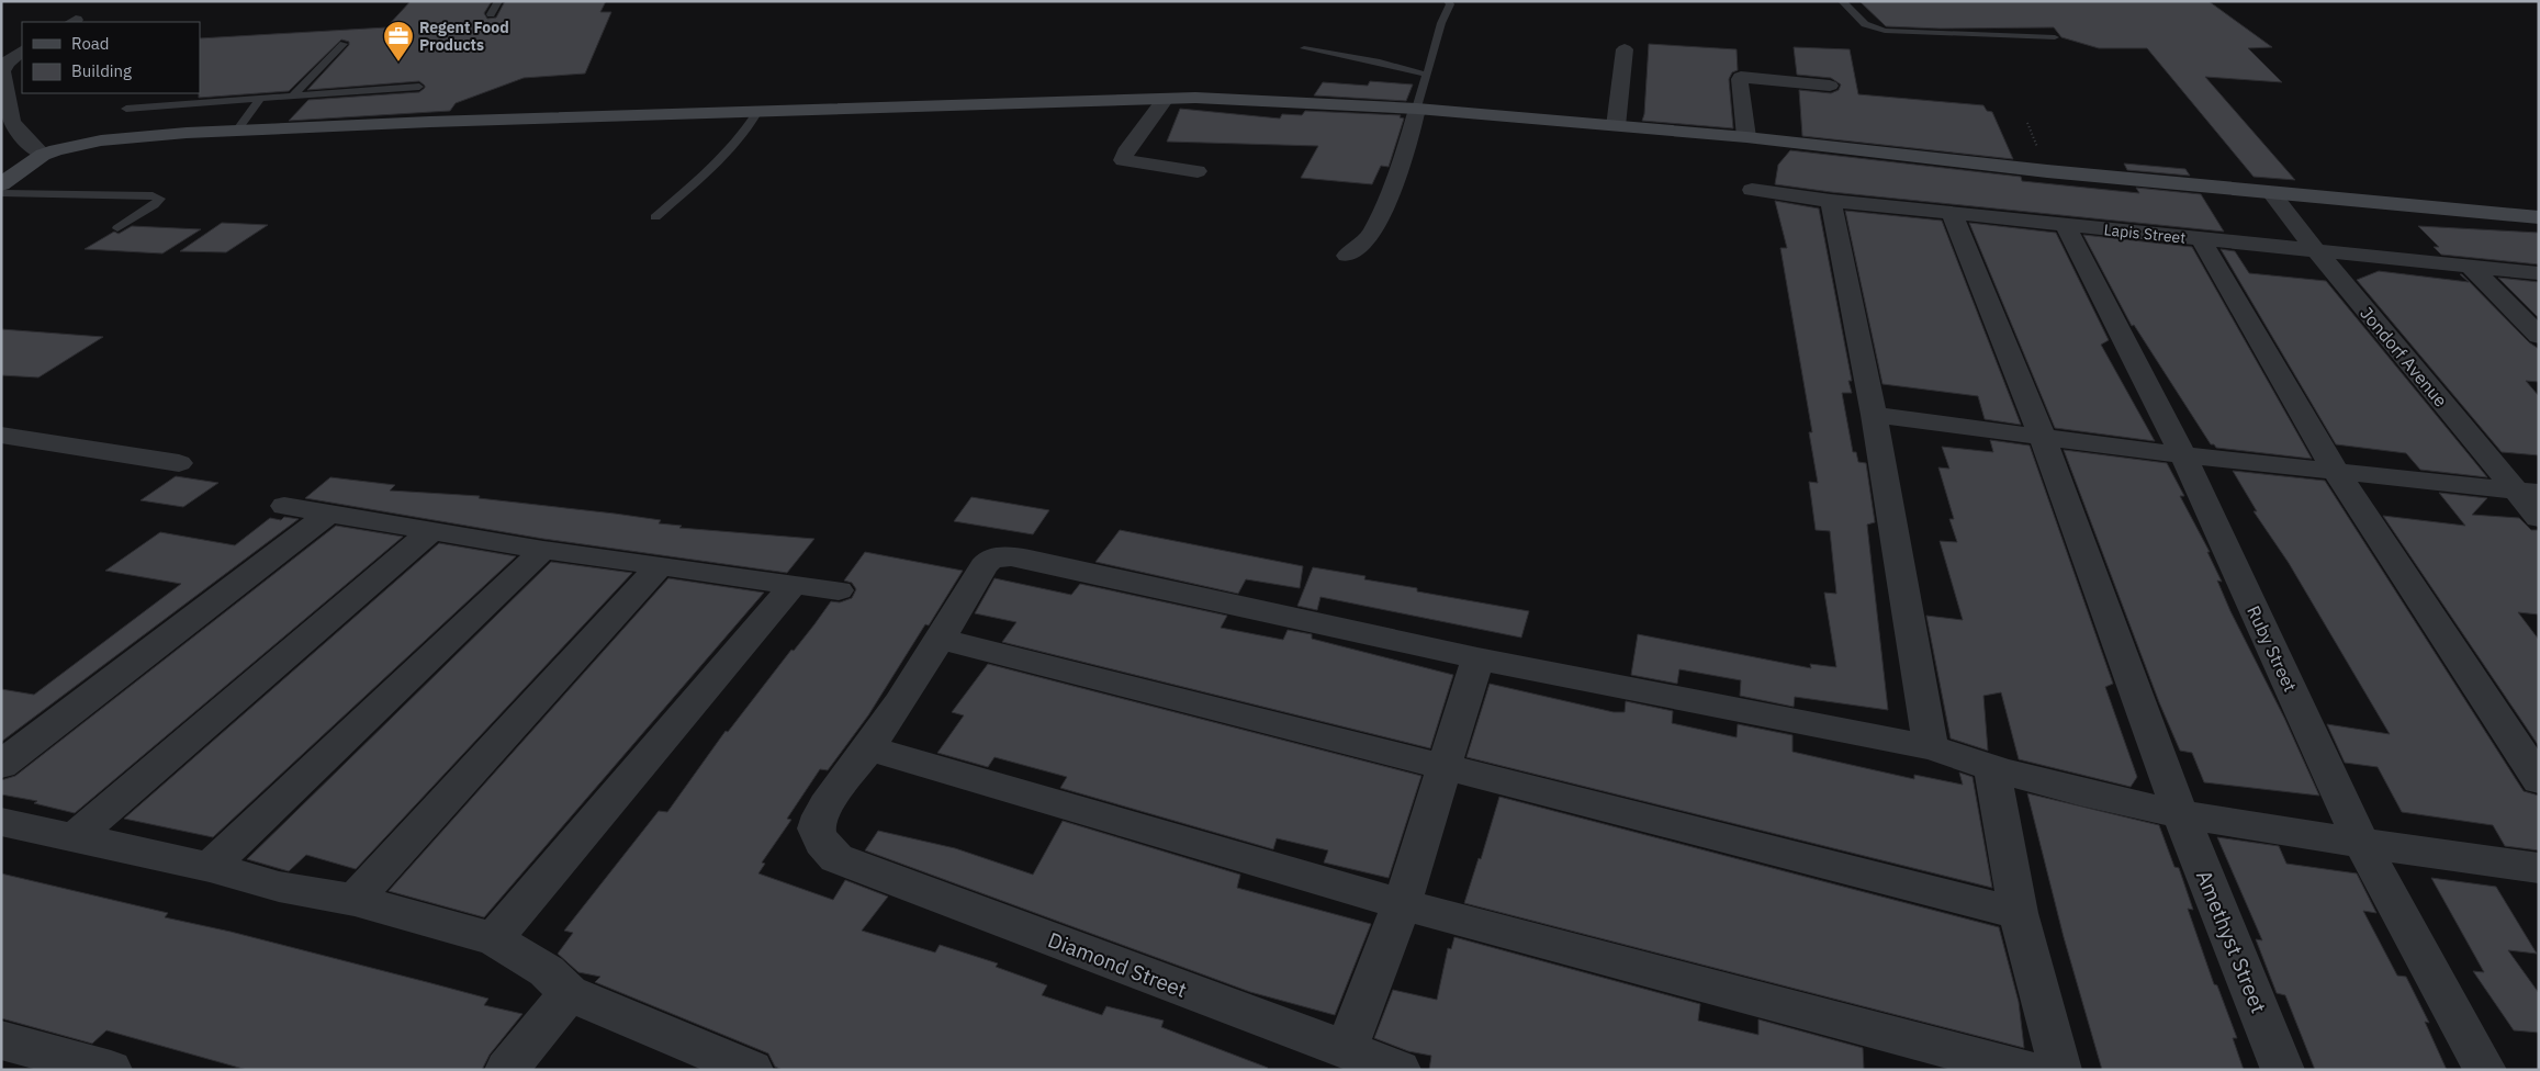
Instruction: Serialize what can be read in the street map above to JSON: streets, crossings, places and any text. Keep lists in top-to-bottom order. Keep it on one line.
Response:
{"streets":{"street":["Lapis Street","Jondorf Avenue","Ruby Street","Amethyst Street","Diamond Street"]},"crossings":[["Lapis Street","Jondorf Avenue"],["Lapis Street","Ruby Street"],["Lapis Street","Amethyst Street"]],"places":{"office":["Regent Food Products"]},"legend":["Road","Building"]}
